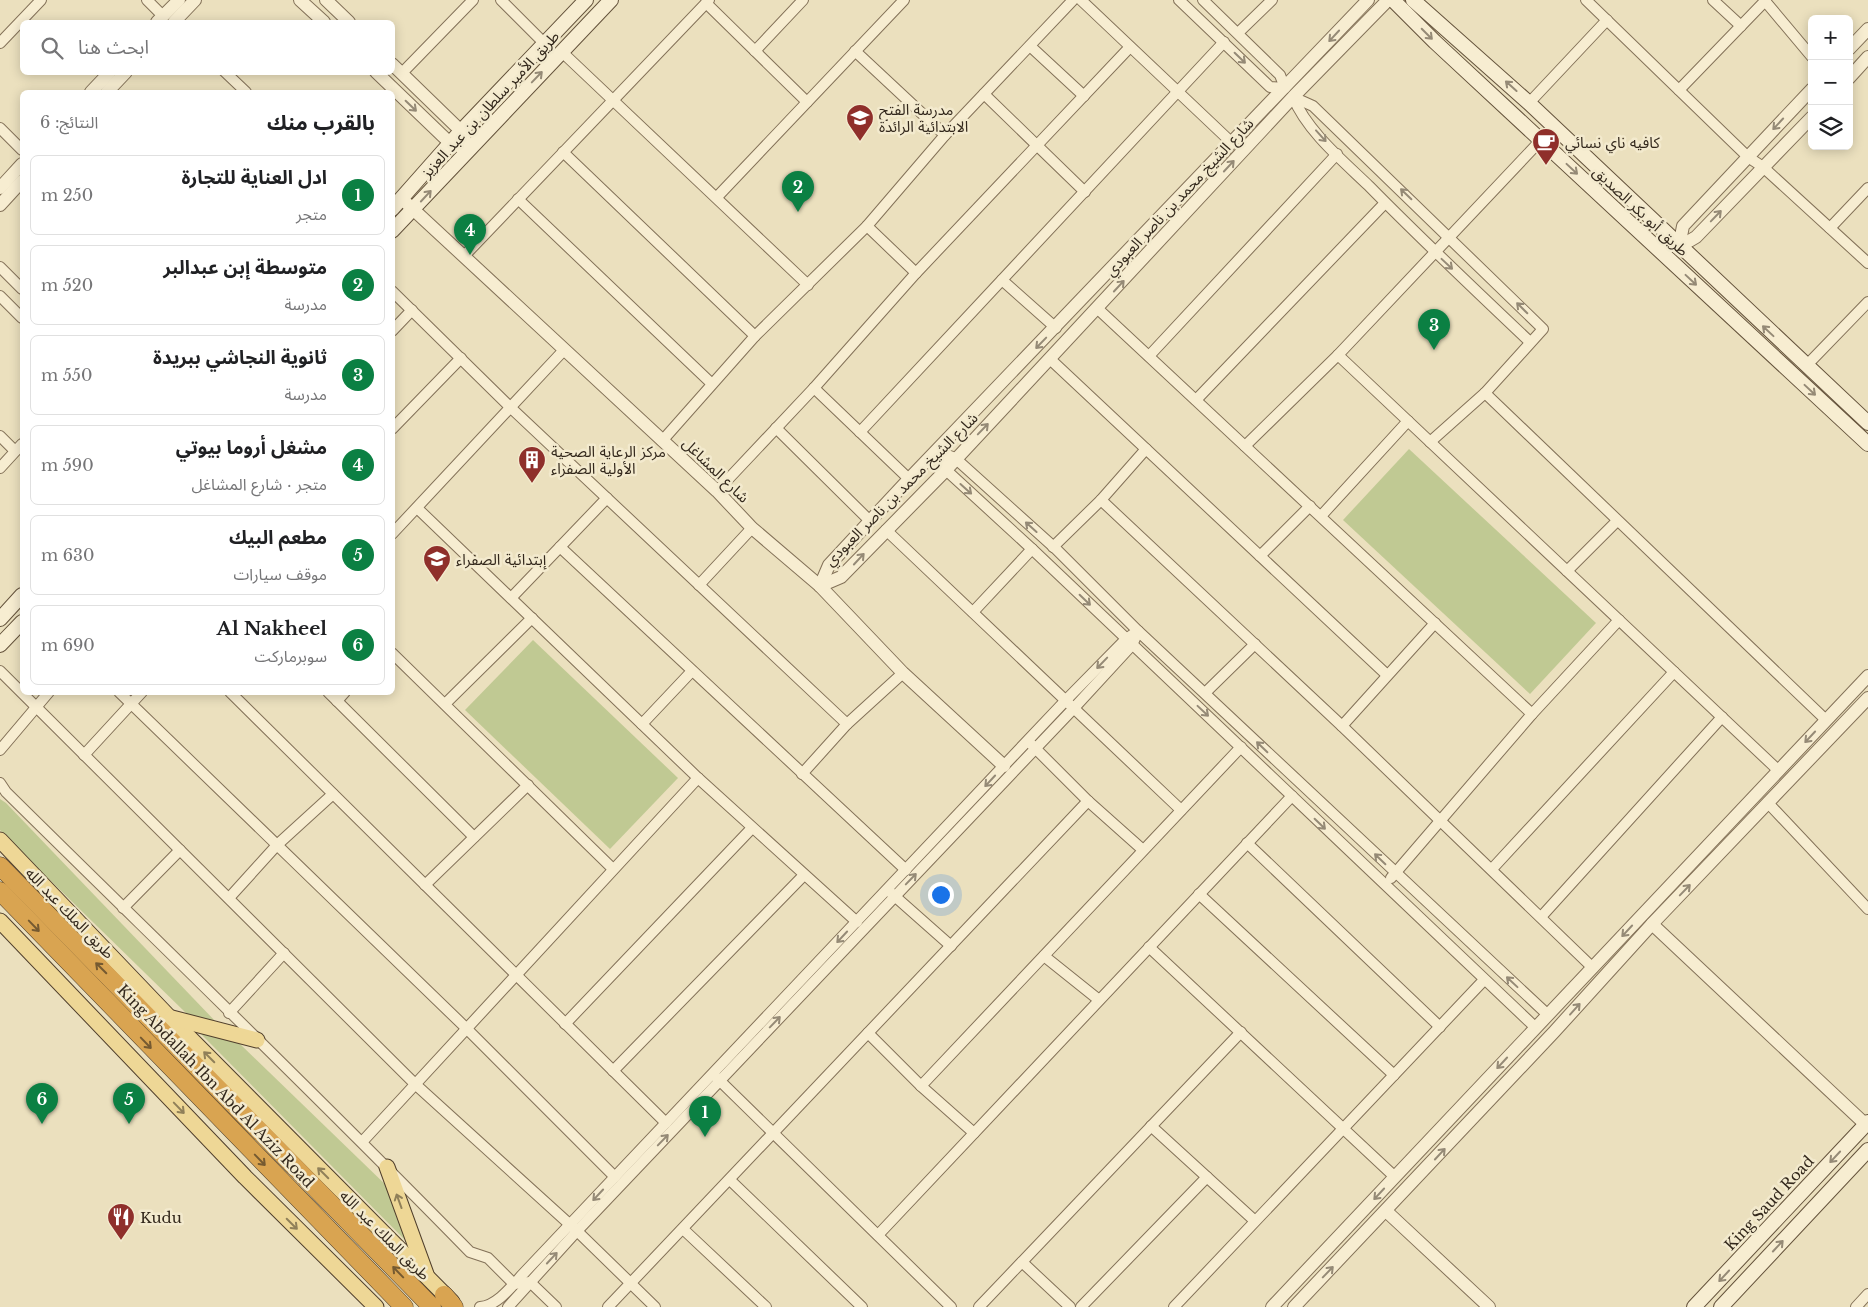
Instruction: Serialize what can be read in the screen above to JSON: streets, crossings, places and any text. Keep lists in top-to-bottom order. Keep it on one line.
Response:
{"streets":{"highway":["King Abdallah Ibn Abd Al Aziz Road"],"main road":["طريق الأمير سلطان بن عبد العزيز","طريق أبو بكر الصديق","طريق الملك عبد الله","King Saud Road"],"street":["شارع الشيخ محمد بن ناصر العبودي","شارع المشاغل"]},"crossings":[["طريق الأمير سلطان بن عبد العزيز","شارع المشاغل"],["شارع الشيخ محمد بن ناصر العبودي","شارع المشاغل"],["طريق الملك عبد الله","King Abdallah Ibn Abd Al Aziz Road"]],"places":{"school or university":["مدرسة الفتح الابتدائية الرائدة","إبتدائية الصفراء"],"cafe":["كافيه ناي نسائي"],"building":["مركز الرعاية الصحية الأولية الصفراء"],"restaurant":["Kudu"]},"page":{"map_buttons":["+","−"],"search":"ابحث هنا","heading":["بالقرب منك","النتائج: 6"],"list":[{"mark":"1","name":"ادل العناية للتجارة","note":"متجر","value":"250 m"},{"mark":"2","name":"متوسطة إبن عبدالبر","note":"مدرسة","value":"520 m"},{"mark":"3","name":"ثانوية النجاشي ببريدة","note":"مدرسة","value":"550 m"},{"mark":"4","name":"مشغل أروما بيوتي","note":"متجر · شارع المشاغل","value":"590 m"},{"mark":"5","name":"مطعم البيك","note":"موقف سيارات","value":"630 m"},{"mark":"6","name":"Al Nakheel","note":"سوبرماركت","value":"690 m"}],"pins":["2","4","3","5","6","1"]}}
